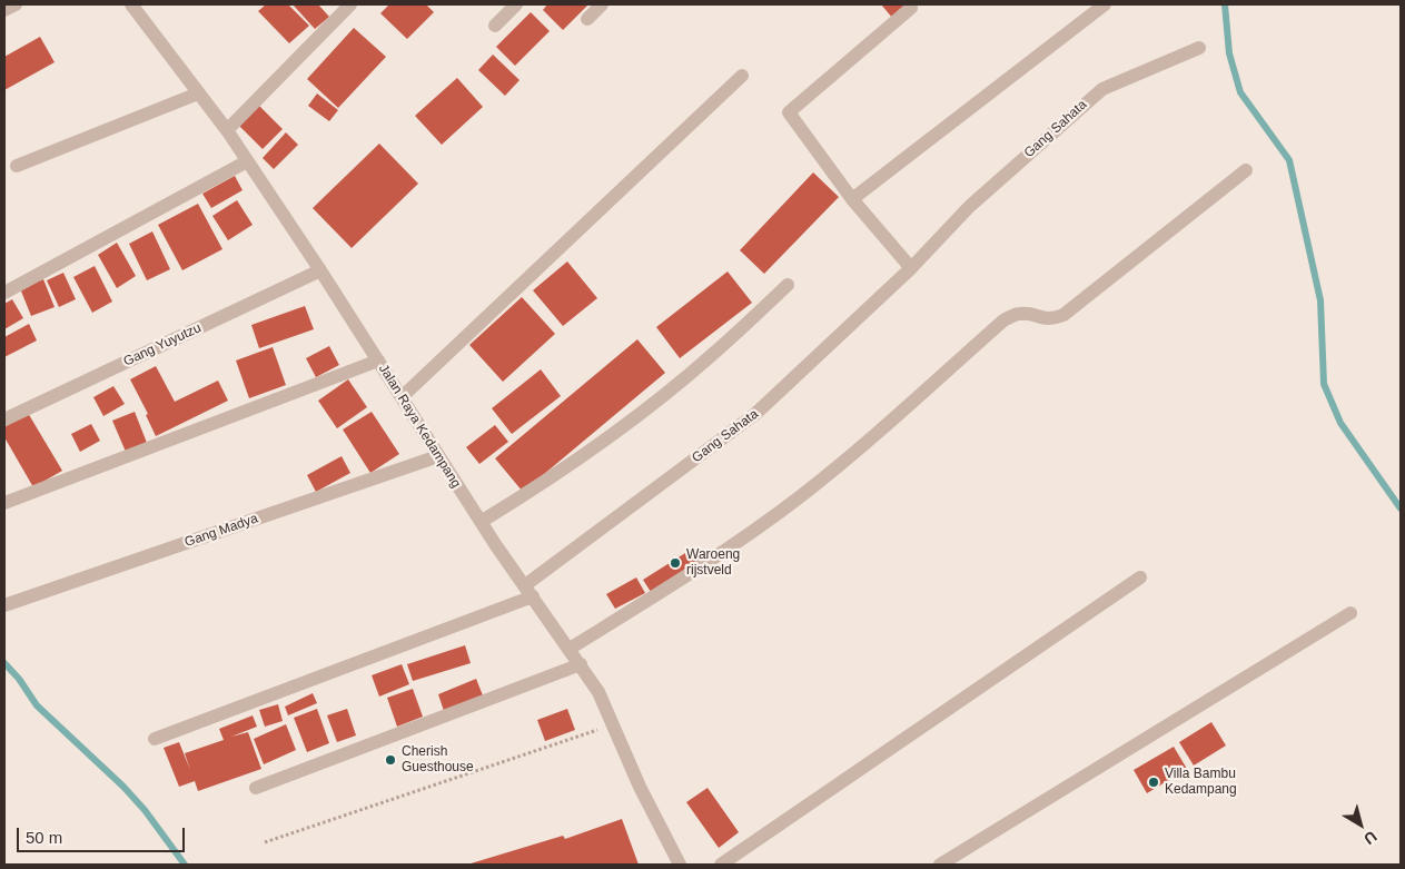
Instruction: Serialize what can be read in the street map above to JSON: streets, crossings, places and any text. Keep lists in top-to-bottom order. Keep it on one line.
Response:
{"streets":{"street":["Gang Sahata","Gang Yuyutzu","Jalan Raya Kedampang","Gang Madya"]},"crossings":[["Gang Sahata","Jalan Raya Kedampang"],["Gang Yuyutzu","Jalan Raya Kedampang"],["Jalan Raya Kedampang","Gang Madya"]],"places":["Waroeng rijstveld","Cherish Guesthouse","Villa Bambu Kedampang"],"scale_bar":"50 m","north":"bottom right"}
